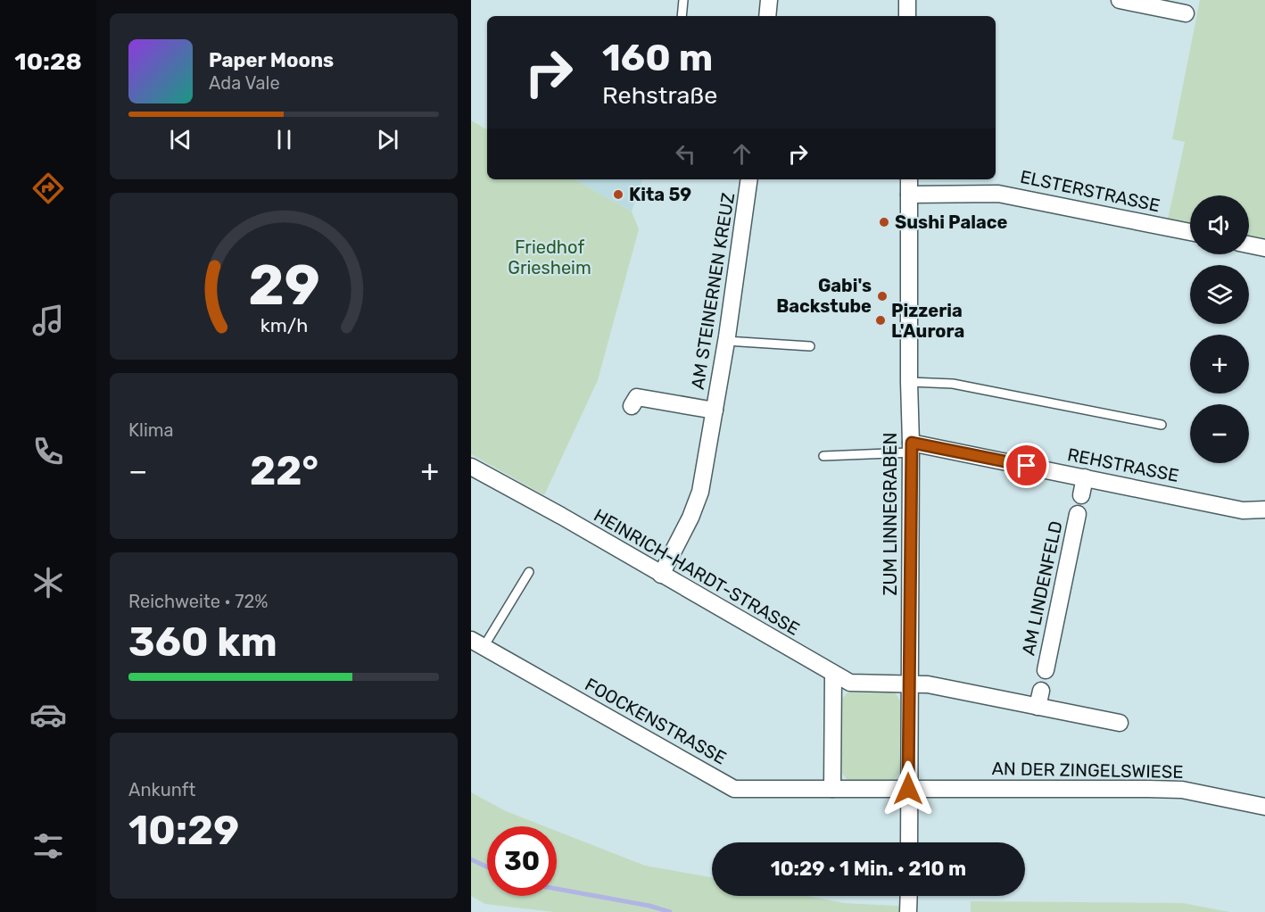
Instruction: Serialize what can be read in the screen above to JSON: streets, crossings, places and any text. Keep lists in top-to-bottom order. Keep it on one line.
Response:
{"streets":{"street":["ELSTERSTRASSE","AM STEINERNEN KREUZ","REHSTRASSE","ZUM LINNEGRABEN","HEINRICH-HARDT-STRASSE","AM LINDENFELD","FOOCKENSTRASSE","AN DER ZINGELSWIESE"]},"crossings":[["ELSTERSTRASSE","ZUM LINNEGRABEN"],["AM STEINERNEN KREUZ","HEINRICH-HARDT-STRASSE"],["REHSTRASSE","ZUM LINNEGRABEN"],["ZUM LINNEGRABEN","HEINRICH-HARDT-STRASSE"],["ZUM LINNEGRABEN","FOOCKENSTRASSE"],["ZUM LINNEGRABEN","AN DER ZINGELSWIESE"],["FOOCKENSTRASSE","AN DER ZINGELSWIESE"]],"parks":["Friedhof Griesheim"],"places":["Kita 59","Sushi Palace","Gabi's Backstube","Pizzeria L'Aurora"],"page":{"tabs":"10:28","turn":["160 m","Rehstraße"],"song":["Paper Moons","Ada Vale"],"map_buttons":["+","−"],"tile":["Klima",["Reichweite · 72%","360 km"],["Ankunft","10:29"]],"heat":["−","22°","+"],"limit":"30","trip":"10:29 · 1 Min. · 210 m","gauge":["29","km/h"]}}
